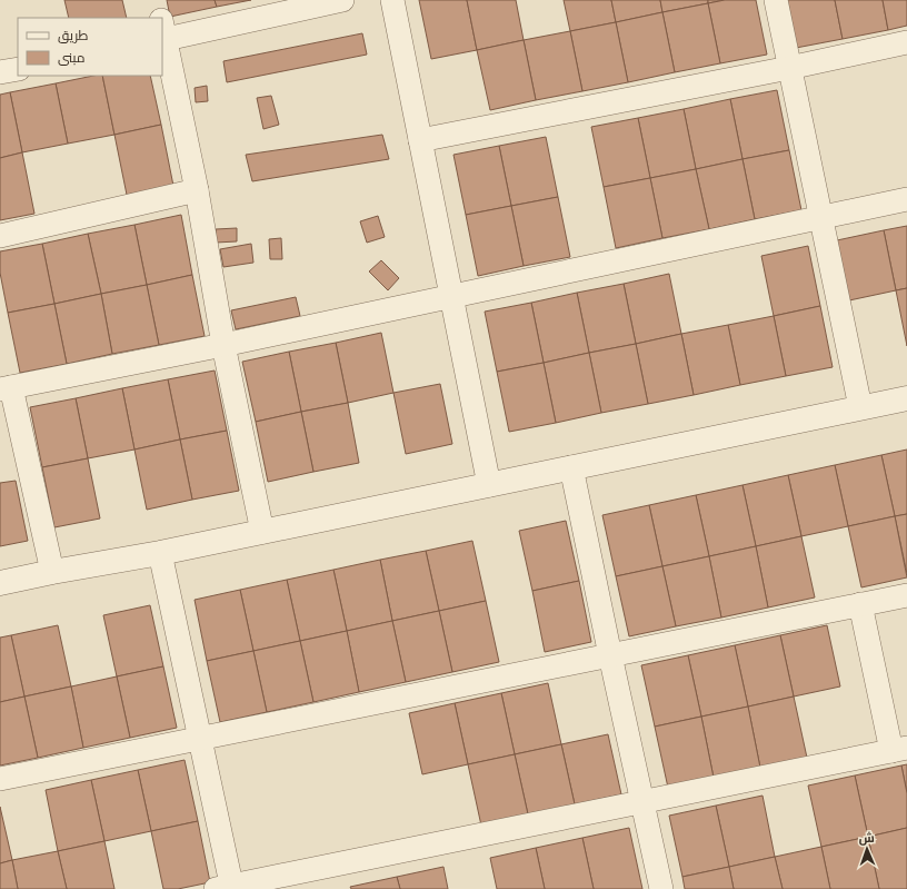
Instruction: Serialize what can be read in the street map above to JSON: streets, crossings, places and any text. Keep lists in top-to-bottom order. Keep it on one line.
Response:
{"legend":["طريق","مبنى"],"north":"top"}
